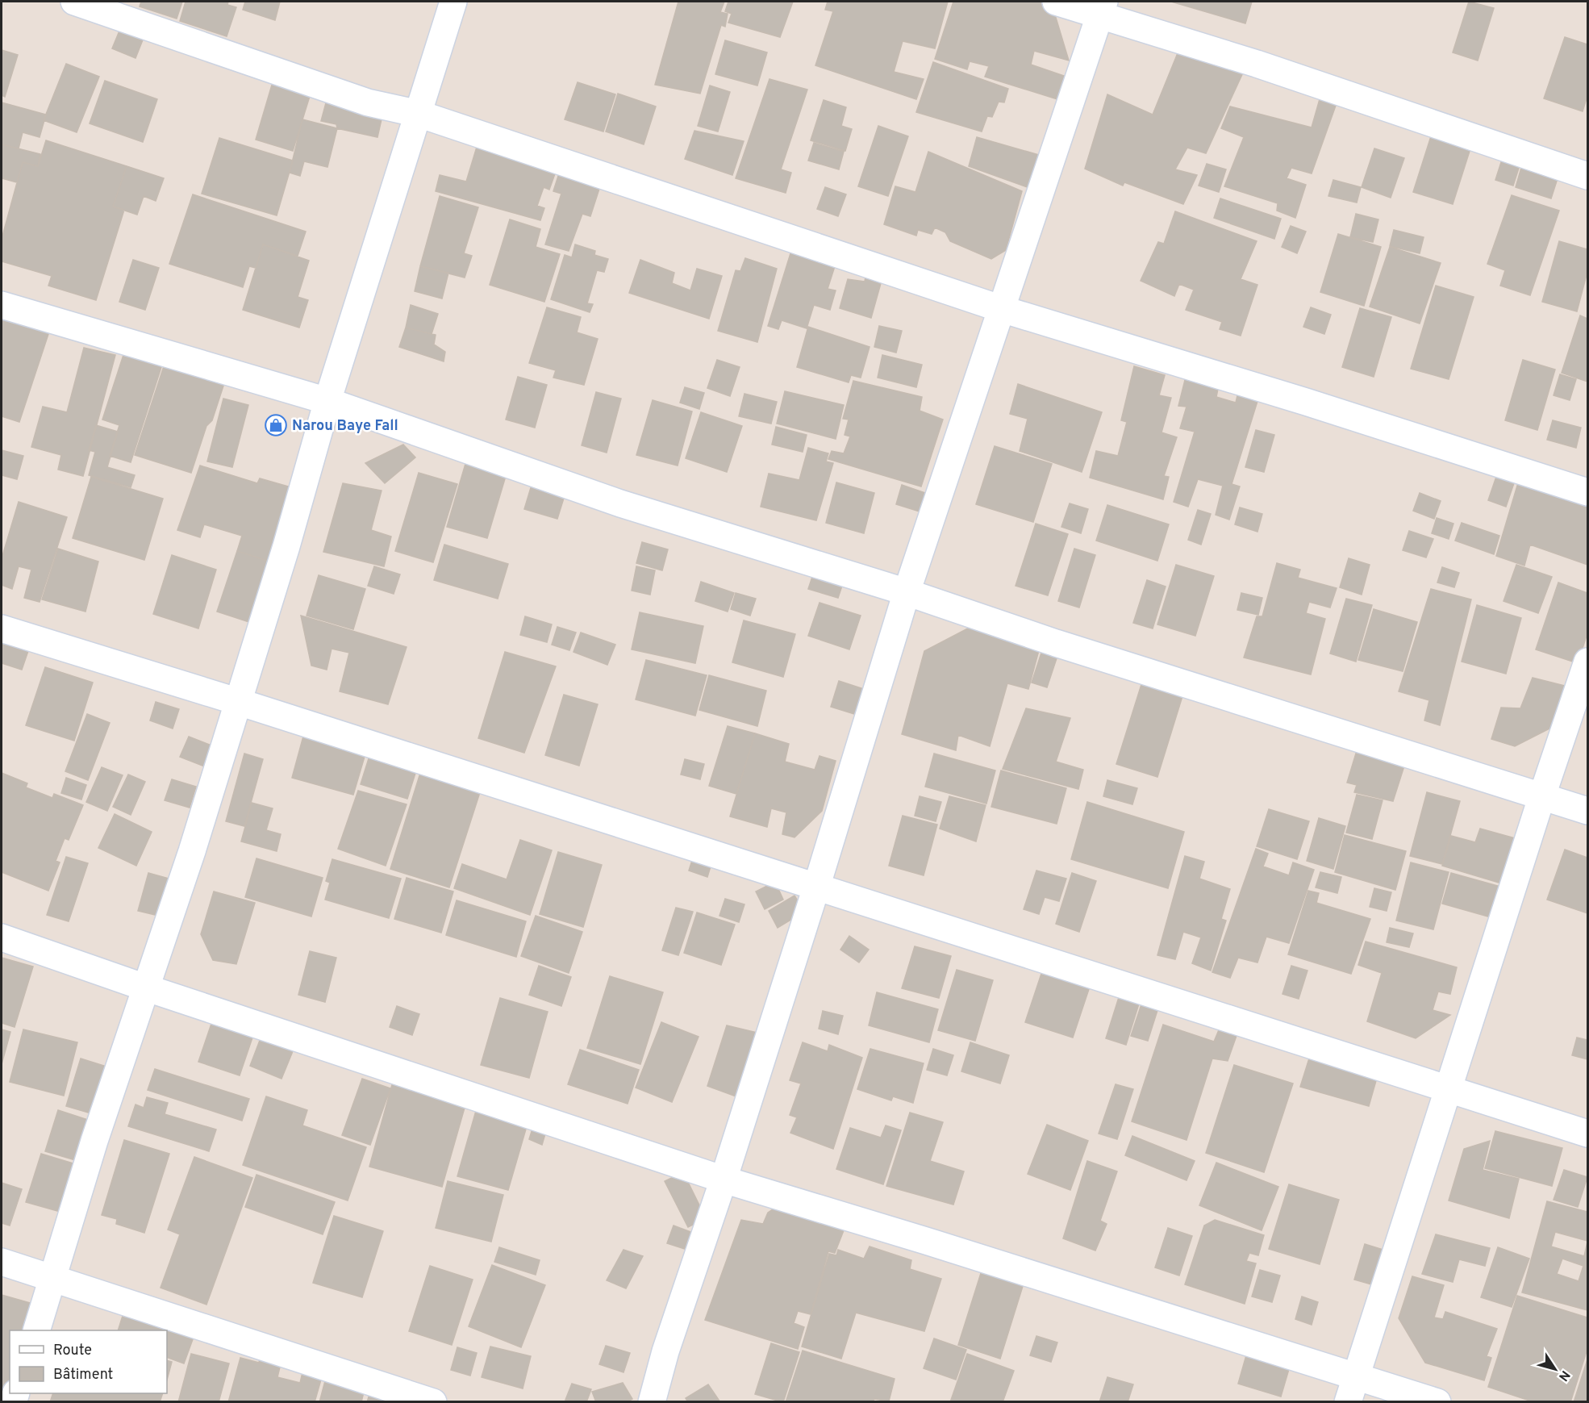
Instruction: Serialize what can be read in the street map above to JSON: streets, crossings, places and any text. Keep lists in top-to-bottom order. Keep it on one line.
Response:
{"places":{"shop":["Narou Baye Fall"]},"legend":["Route","Bâtiment"],"north":"bottom right"}
